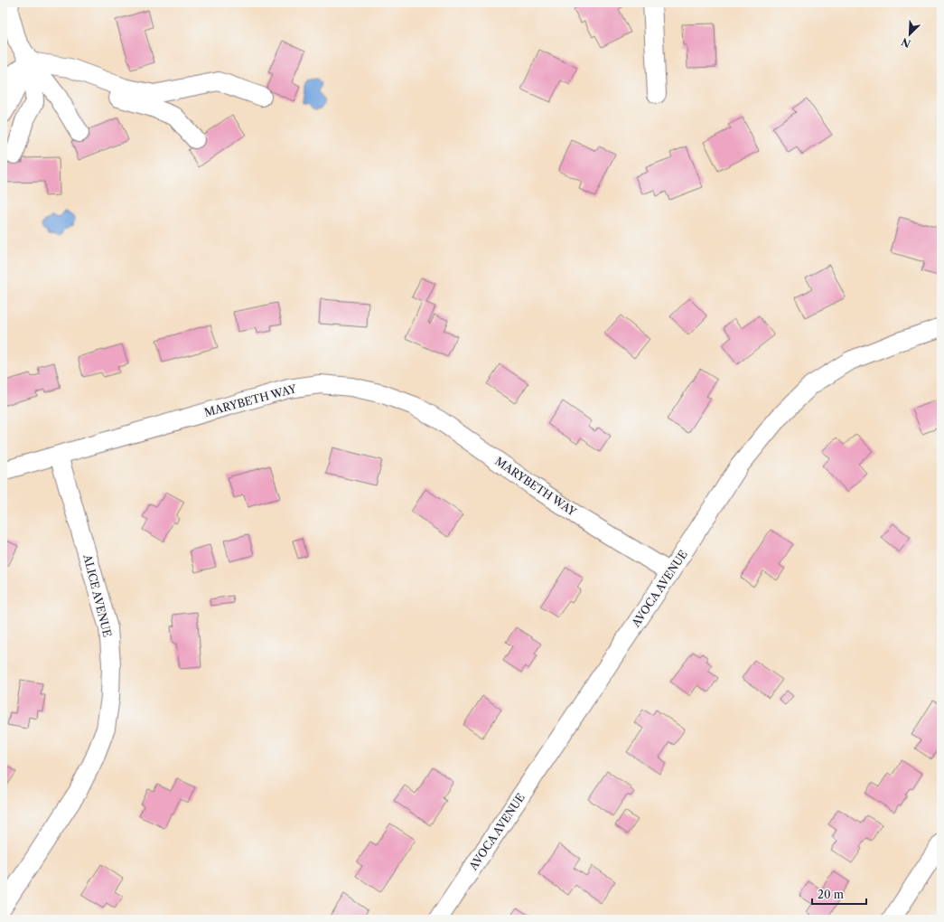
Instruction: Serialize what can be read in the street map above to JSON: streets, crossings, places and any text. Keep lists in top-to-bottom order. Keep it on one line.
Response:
{"streets":{"street":["MARYBETH WAY","AVOCA AVENUE","ALICE AVENUE"]},"crossings":[["MARYBETH WAY","AVOCA AVENUE"],["MARYBETH WAY","ALICE AVENUE"]],"scale_bar":"20 m","north":"bottom left"}
